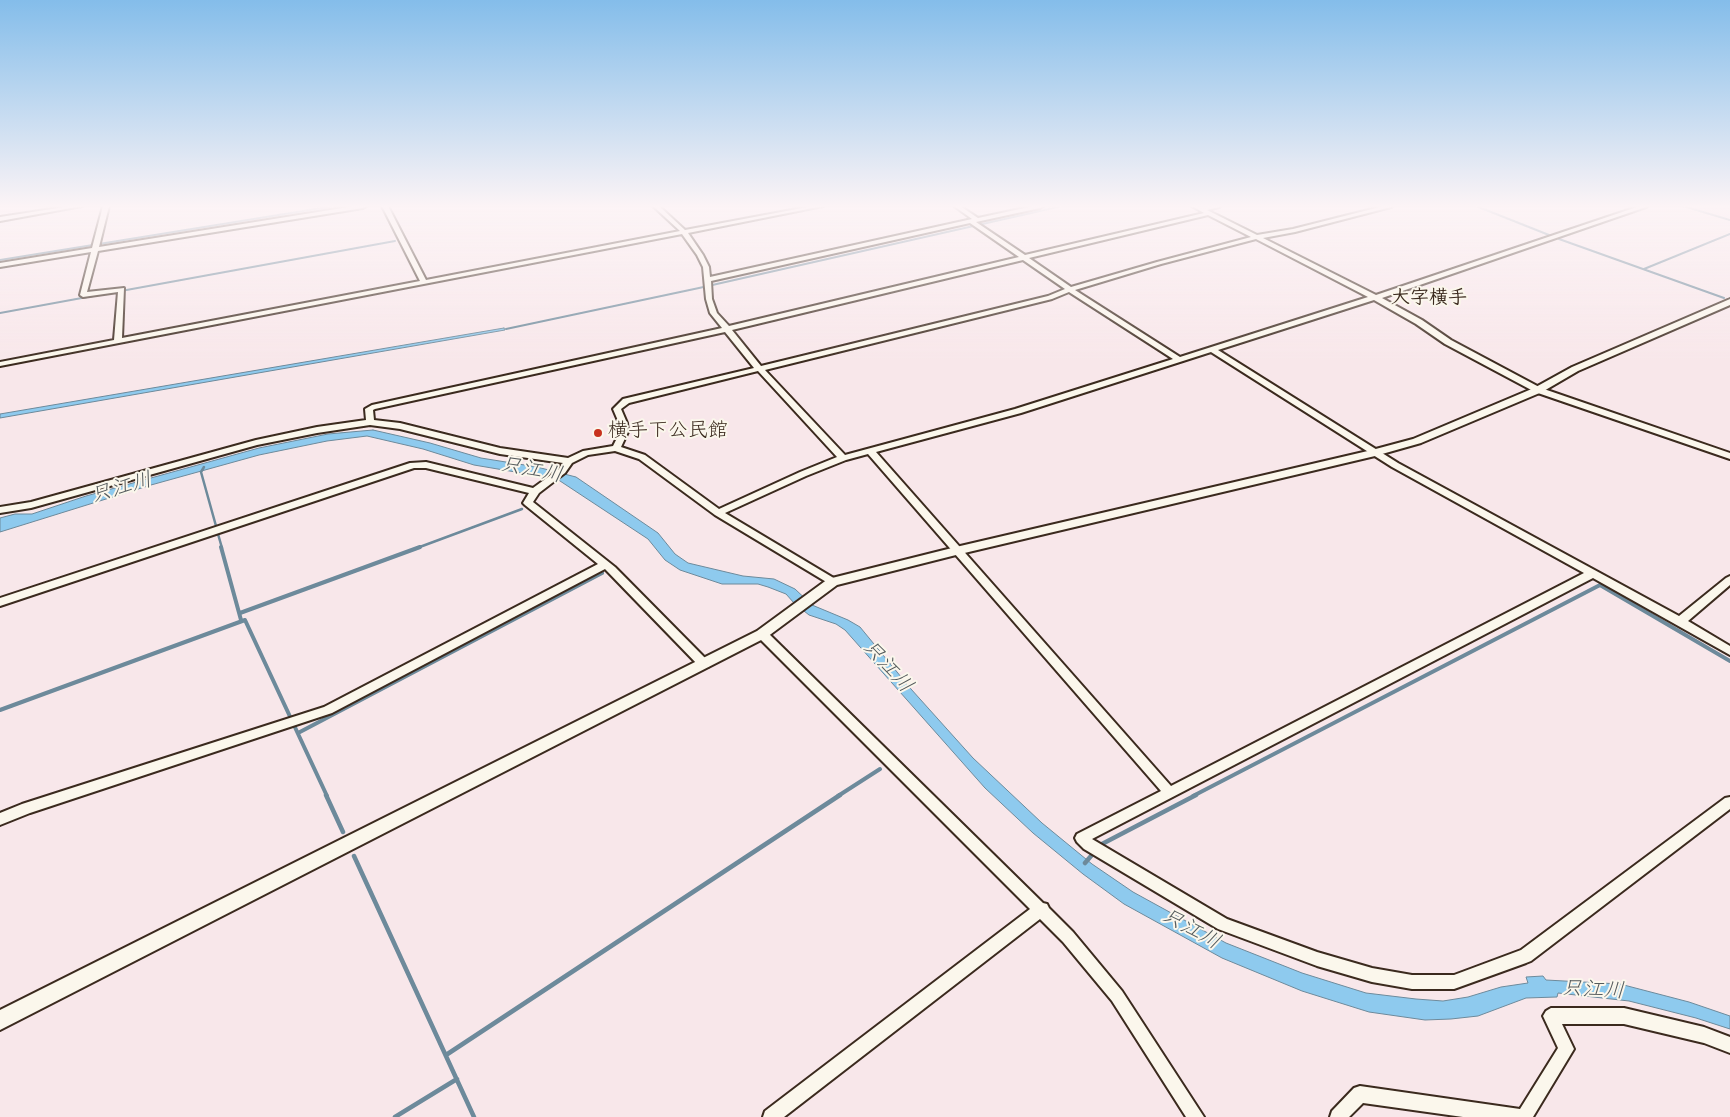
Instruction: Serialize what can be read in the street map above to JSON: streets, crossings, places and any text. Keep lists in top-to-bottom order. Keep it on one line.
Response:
{"districts":["大字横手"],"water":["只江川"],"places":["横手下公民館"]}
